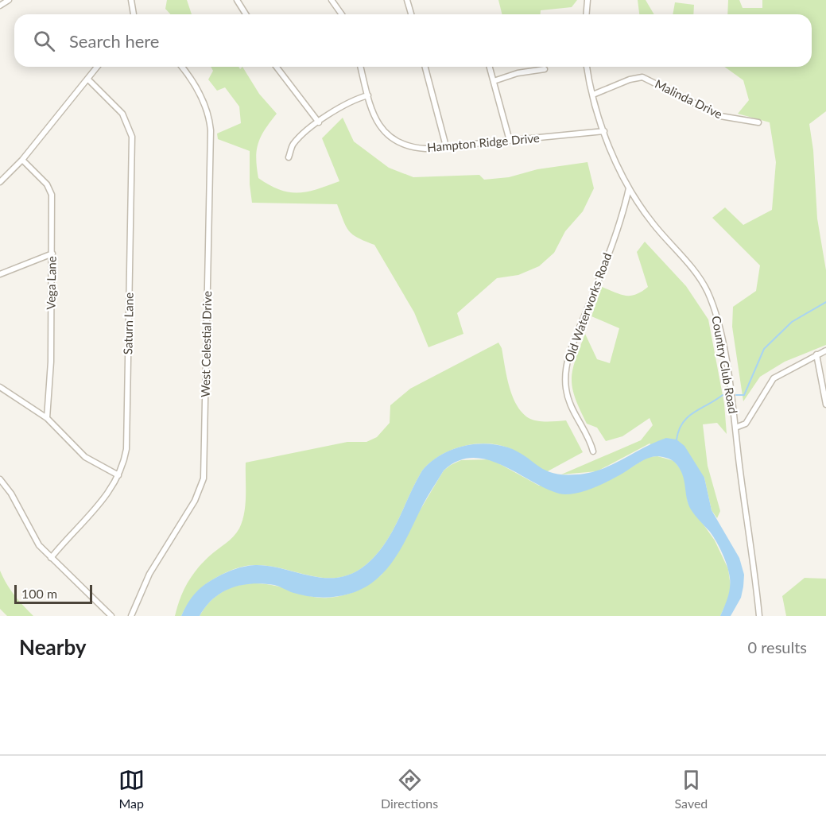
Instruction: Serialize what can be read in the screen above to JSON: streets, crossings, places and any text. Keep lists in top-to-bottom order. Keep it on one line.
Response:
{"streets":{"street":["Malinda Drive","Hampton Ridge Drive","Vega Lane","Old Waterworks Road","Saturn Lane","West Celestial Drive","Country Club Road"]},"crossings":[["Malinda Drive","Country Club Road"],["Hampton Ridge Drive","Country Club Road"],["Old Waterworks Road","Country Club Road"]],"scale_bar":"100 m","page":{"search":"Search here","scale":"100 m","heading":["Nearby","0 results"],"nav":["Map","Directions","Saved"]}}
